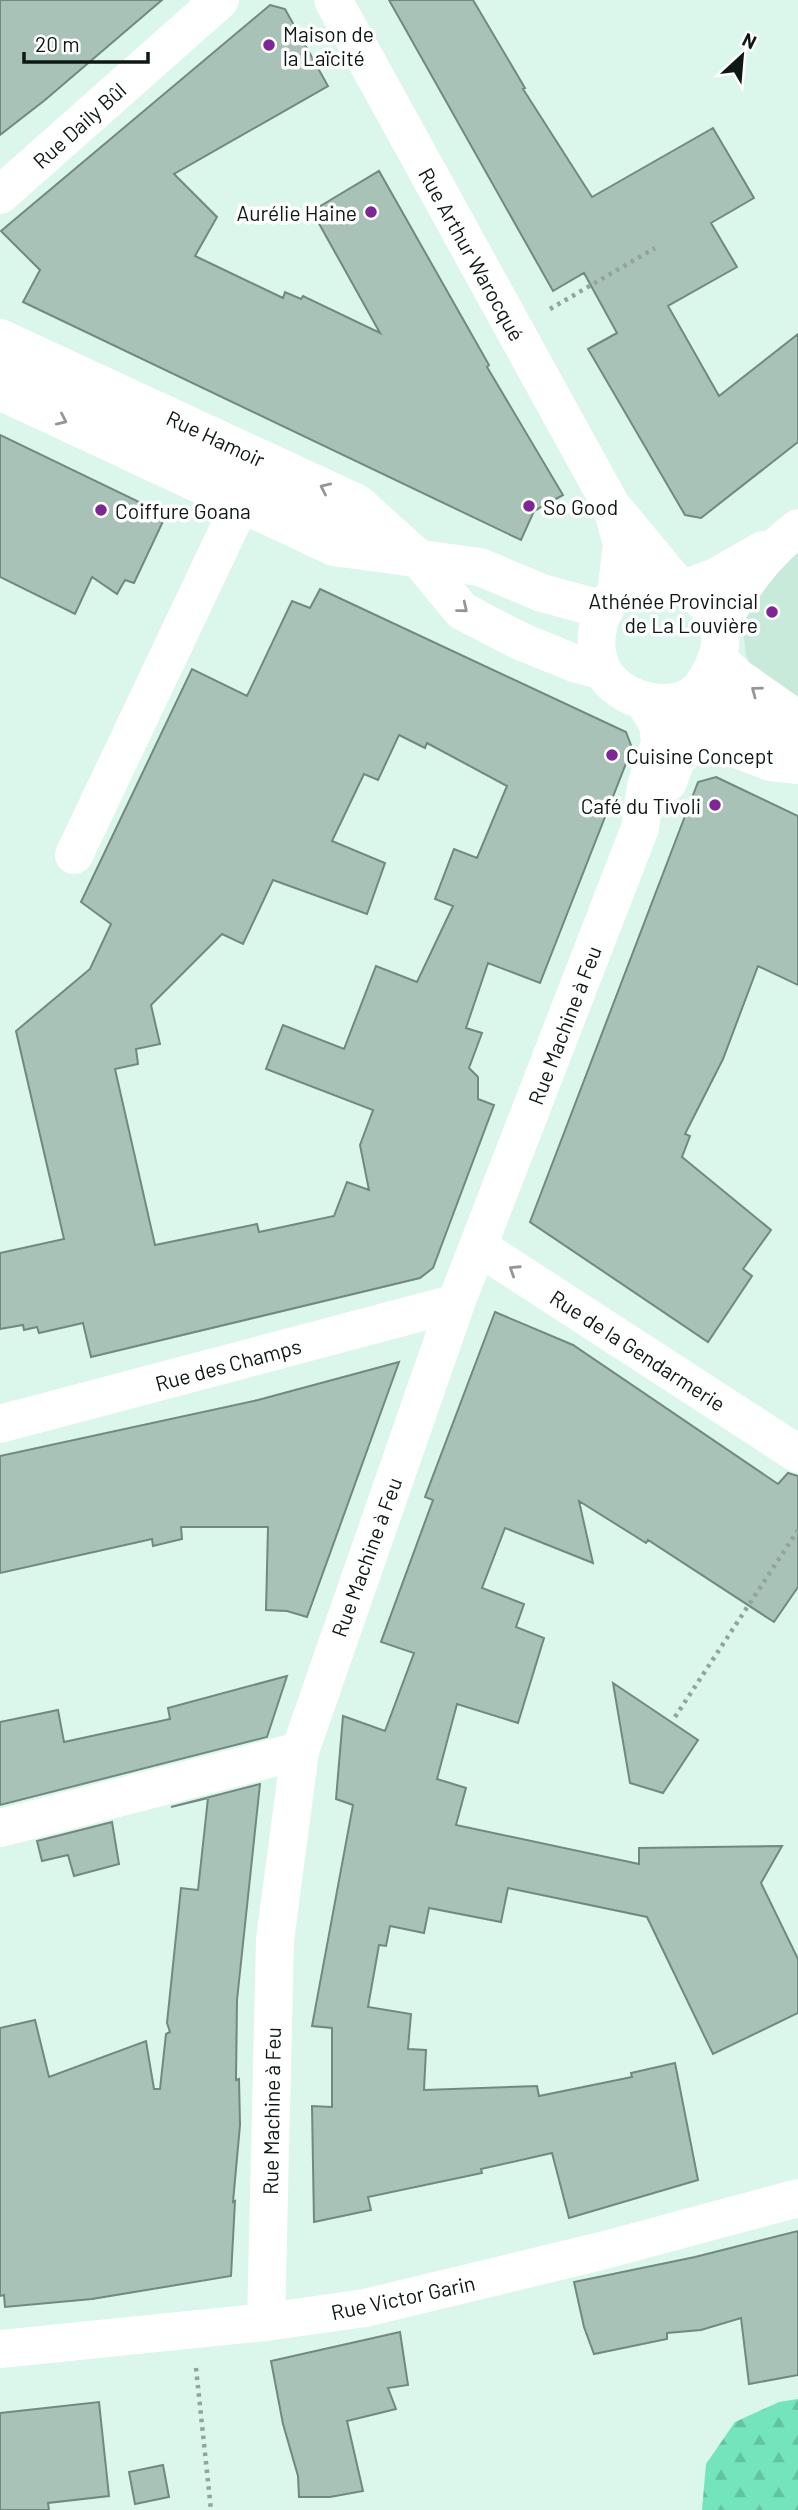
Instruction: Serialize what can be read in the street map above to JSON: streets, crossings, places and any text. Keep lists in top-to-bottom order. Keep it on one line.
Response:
{"streets":{"street":["Rue Daily Bûl","Rue Arthur Warocqué","Rue Hamoir","Rue Machine à Feu","Rue de la Gendarmerie","Rue des Champs","Rue Victor Garin"]},"crossings":[["Rue Arthur Warocqué","Rue Hamoir"],["Rue Arthur Warocqué","Rue Machine à Feu"],["Rue Hamoir","Rue Machine à Feu"],["Rue Machine à Feu","Rue de la Gendarmerie"],["Rue Machine à Feu","Rue des Champs"],["Rue Machine à Feu","Rue Victor Garin"]],"one_way":["Rue de la Gendarmerie"],"places":["Maison de la Laïcité","Aurélie Haine","So Good","Coiffure Goana","Athénée Provincial de La Louvière","Cuisine Concept","Café du Tivoli"],"scale_bar":"20 m","north":"top right"}
